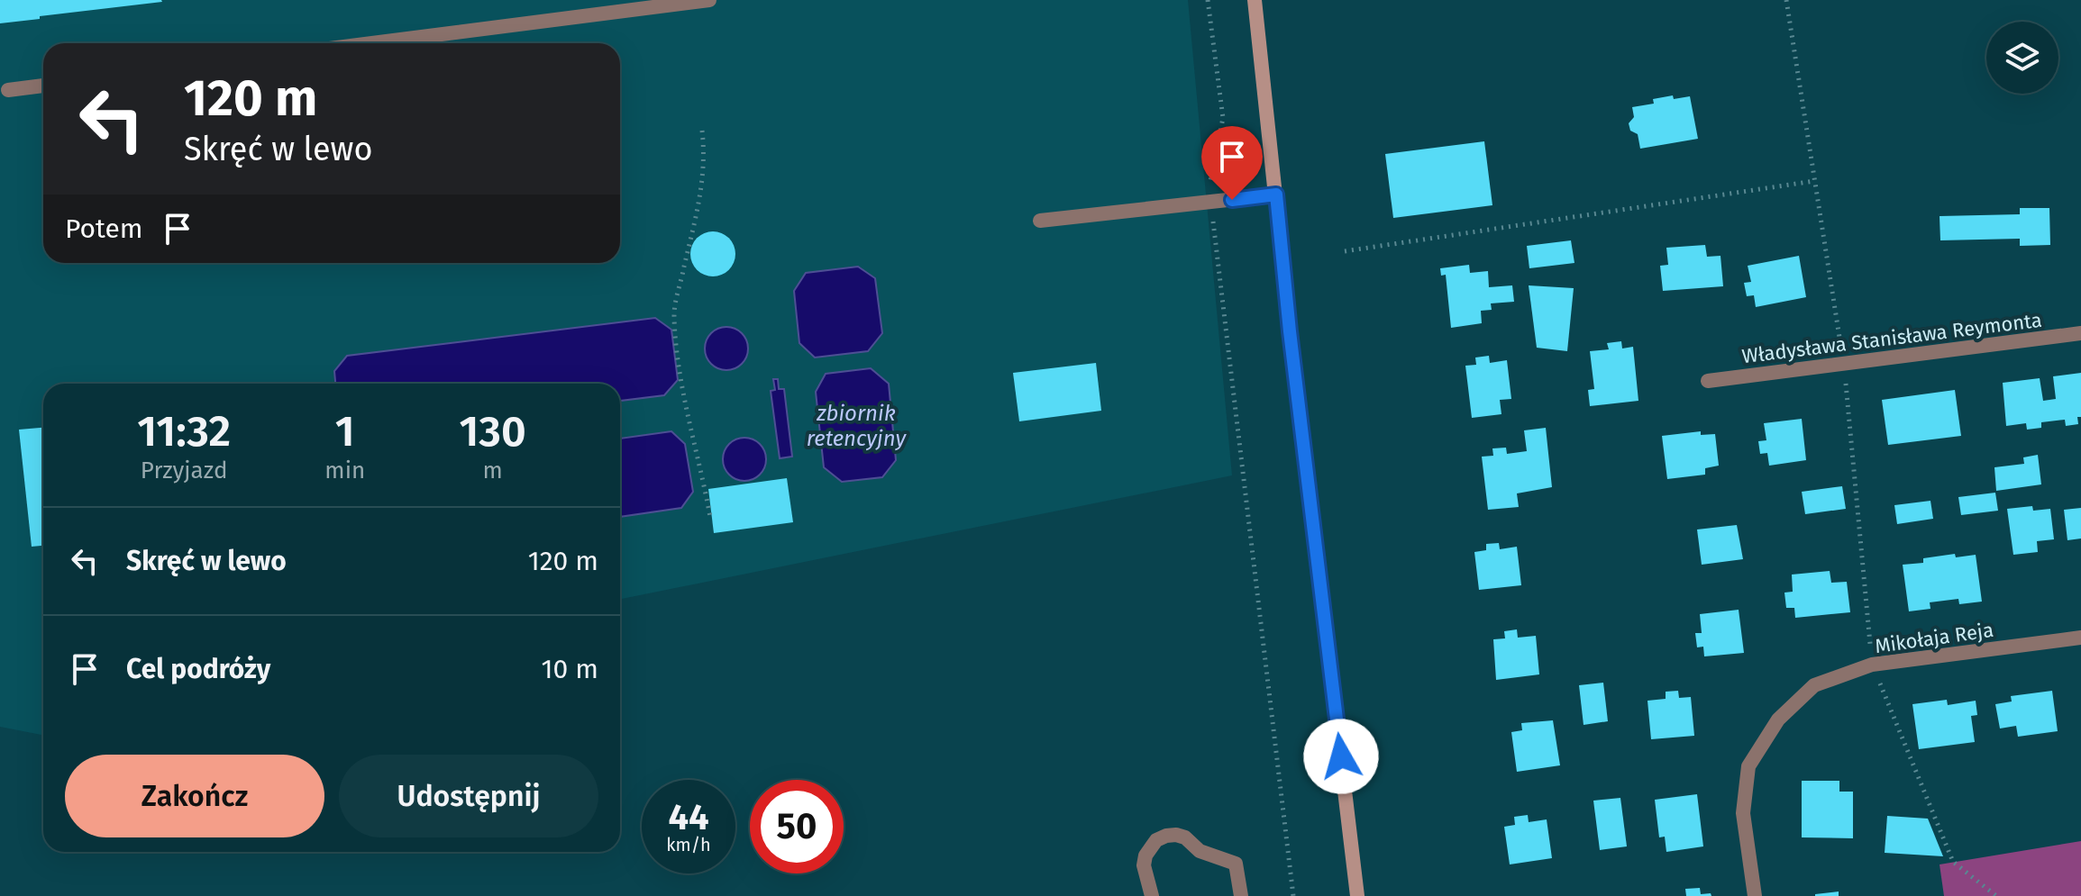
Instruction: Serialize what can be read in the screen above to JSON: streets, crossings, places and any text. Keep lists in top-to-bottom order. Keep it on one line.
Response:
{"streets":{"street":["Władysława Stanisława Reymonta","Mikołaja Reja"]},"water":["zbiornik retencyjny"],"page":{"turn":["120 m","Skręć w lewo"],"then":"Potem","eta":["11:32","Przyjazd","1","min","130","m"],"list":[{"name":"Skręć w lewo","value":"120 m"},{"name":"Cel podróży","value":"10 m"}],"buttons":["Zakończ","Udostępnij"],"speed":"44 km/h","limit":"50"}}
